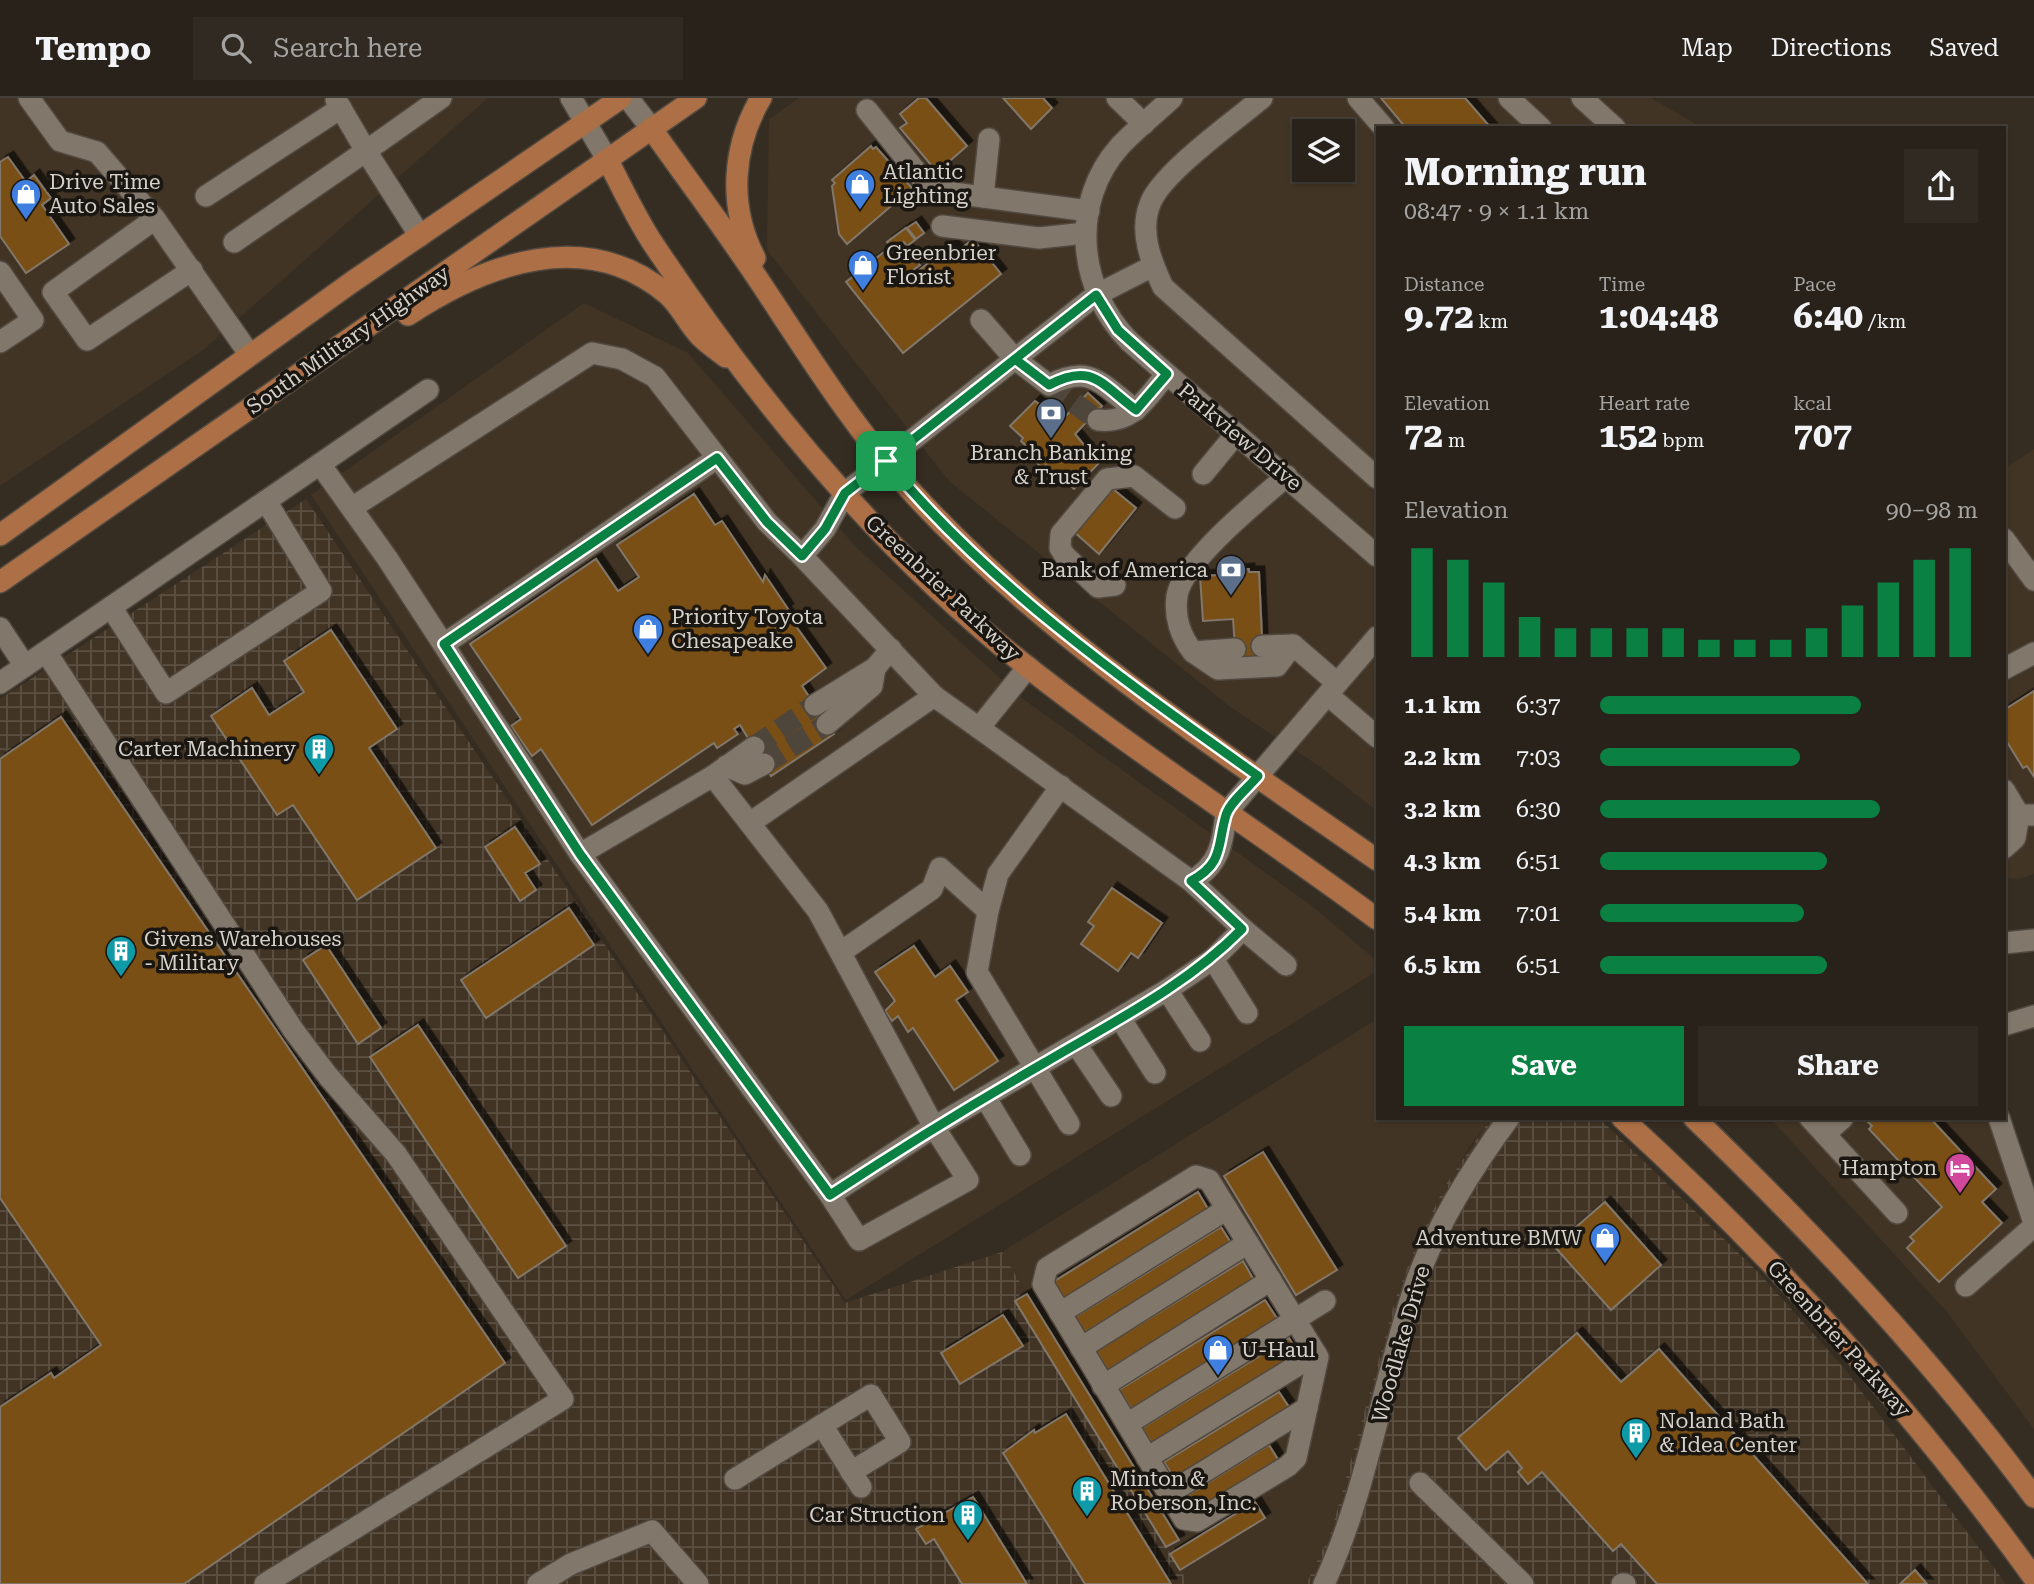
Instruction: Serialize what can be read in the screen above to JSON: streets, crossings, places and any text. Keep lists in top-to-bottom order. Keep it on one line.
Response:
{"streets":{"main road":["South Military Highway","Greenbrier Parkway"],"street":["Parkview Drive","Woodlake Drive"]},"crossings":[["South Military Highway","Greenbrier Parkway"]],"places":{"shop":["Atlantic Lighting","Drive Time Auto Sales","Greenbrier Florist","Priority Toyota Chesapeake","Adventure BMW","U-Haul"],"bank":["Branch Banking & Trust","Bank of America"],"building":["Carter Machinery","Givens Warehouses - Military","Noland Bath & Idea Center","Minton & Roberson, Inc.","Car Struction"],"hotel":["Hampton"]},"page":{"header":"Tempo","search":"Search here","nav":["Map","Directions","Saved"],"heading":["Morning run","08:47 · 9 × 1.1 km"],"stats":[["Distance","9.72 km"],["Time","1:04:48"],["Pace","6:40 /km"],["Elevation","72 m"],["Heart rate","152 bpm"],["kcal","707"]],"chart":["Elevation","90–98 m"],"list":[{"name":"1.1 km","note":"6:37"},{"name":"2.2 km","note":"7:03"},{"name":"3.2 km","note":"6:30"},{"name":"4.3 km","note":"6:51"},{"name":"5.4 km","note":"7:01"},{"name":"6.5 km","note":"6:51"}],"buttons":["Save","Share"]}}
